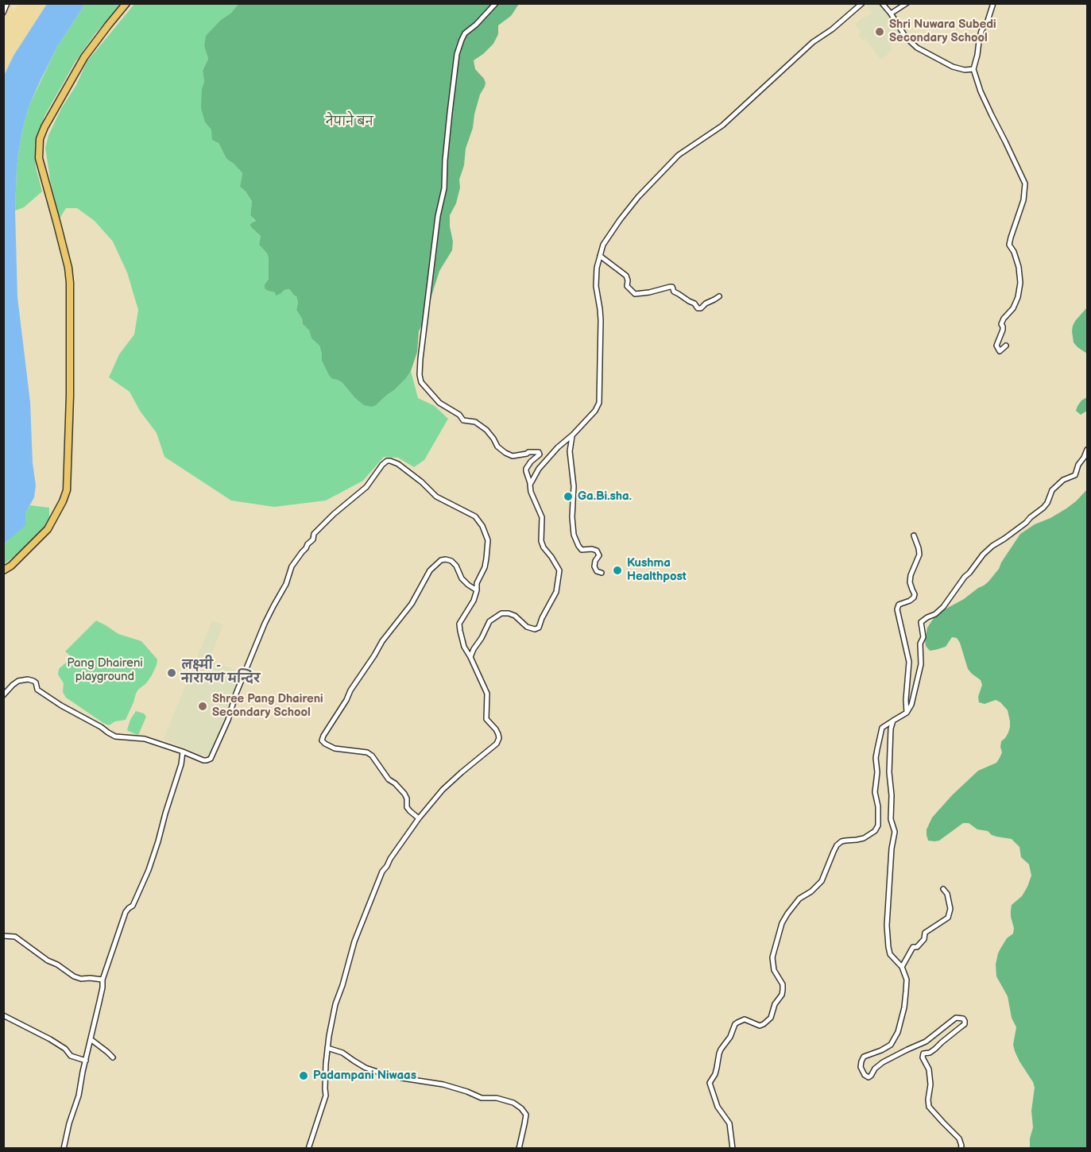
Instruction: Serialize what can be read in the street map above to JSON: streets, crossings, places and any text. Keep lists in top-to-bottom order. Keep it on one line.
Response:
{"parks":["नेपाने बन","Pang Dhaireni playground"],"places":["Shri Nuwara Subedi Secondary School","Ga.Bi.sha.","Kushma Healthpost","लक्ष्मी - नारायण मन्दिर","Shree Pang Dhaireni Secondary School","Padampani Niwaas"]}
